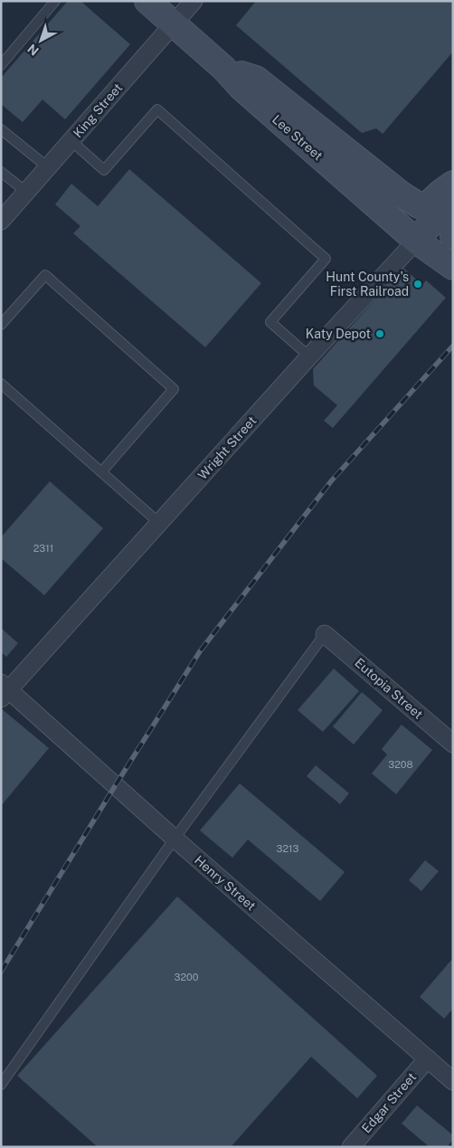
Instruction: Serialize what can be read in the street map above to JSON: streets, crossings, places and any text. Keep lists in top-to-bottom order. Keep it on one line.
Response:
{"streets":{"main road":["Lee Street","Wright Street"],"street":["King Street","Eutopia Street","Henry Street","Edgar Street"]},"crossings":[["King Street","Lee Street"],["Lee Street","Wright Street"],["Wright Street","Henry Street"],["Henry Street","Edgar Street"]],"places":["Hunt County's First Railroad","Katy Depot"],"house_numbers":["2311","3208","3213","3200"],"north":"bottom left"}
